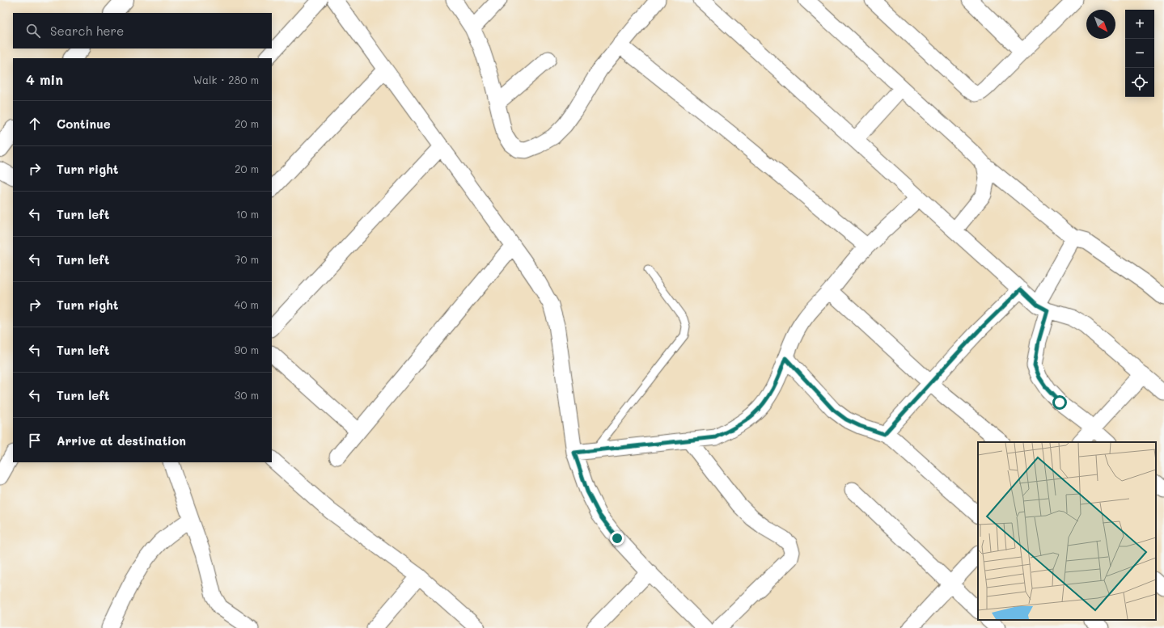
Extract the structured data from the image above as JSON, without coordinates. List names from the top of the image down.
{
  "north": "bottom right",
  "page": {
    "map_buttons": ["+", "−"],
    "search": "Search here",
    "heading": ["4 min", "Walk · 280 m"],
    "list": [
      ["Continue", "20 m"],
      ["Turn right", "20 m"],
      ["Turn left", "10 m"],
      ["Turn left", "70 m"],
      ["Turn right", "40 m"],
      ["Turn left", "90 m"],
      ["Turn left", "30 m"],
      "Arrive at destination"
    ]
  }
}
